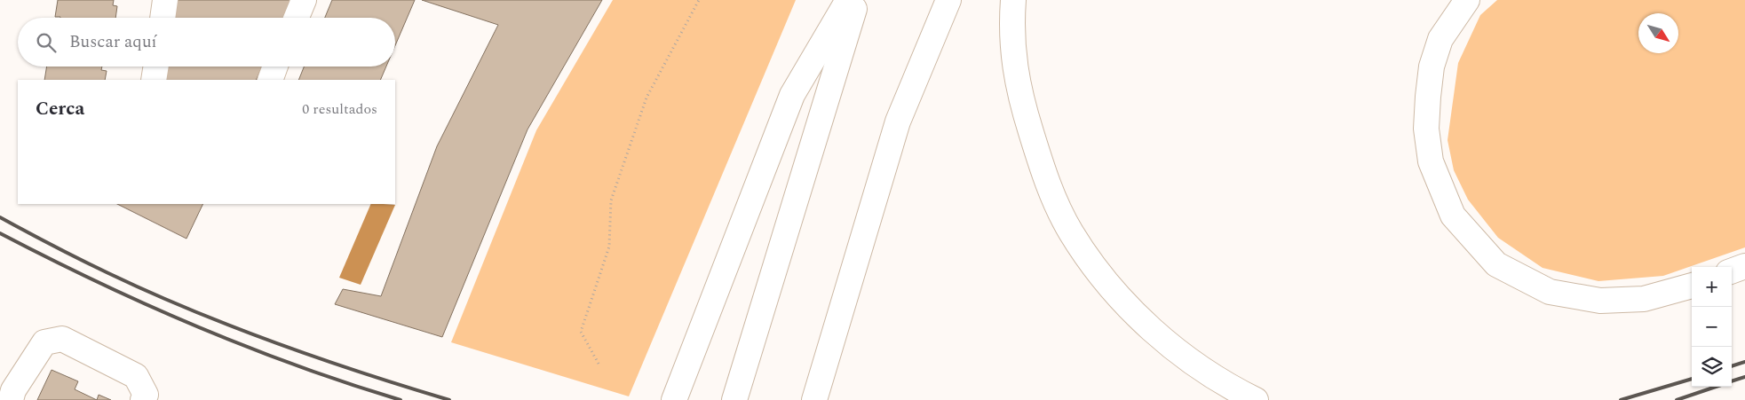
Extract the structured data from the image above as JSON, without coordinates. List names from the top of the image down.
{
  "north": "bottom right",
  "page": {
    "search": "Buscar aquí",
    "heading": ["Cerca", "0 resultados"],
    "map_buttons": ["+", "−"]
  }
}
